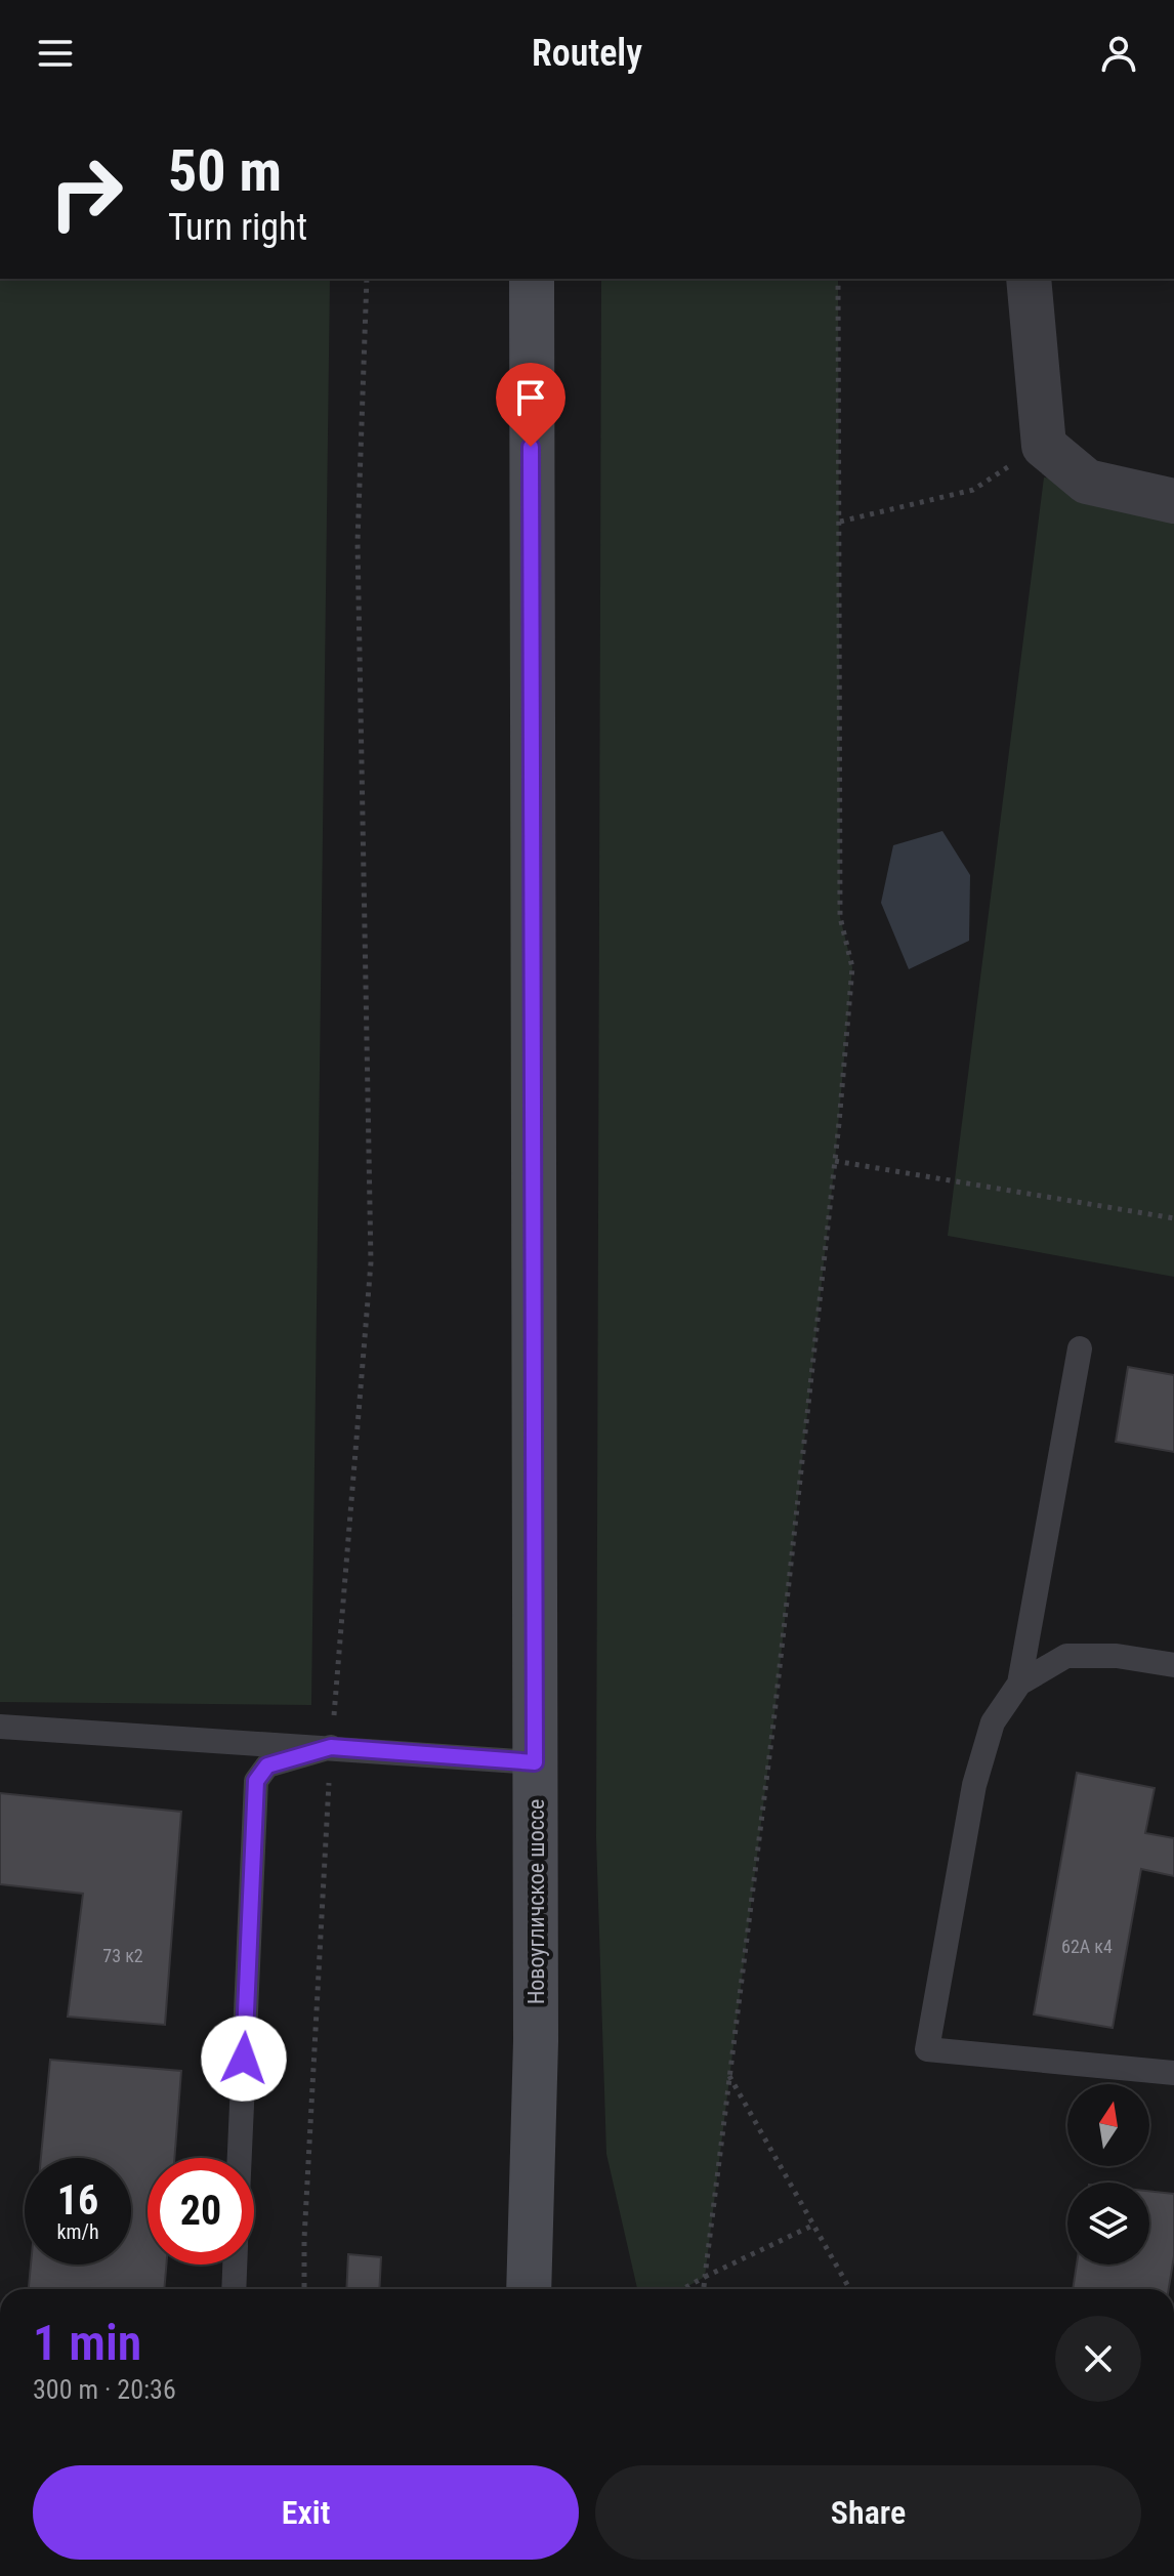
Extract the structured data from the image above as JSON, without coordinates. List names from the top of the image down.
{
  "streets": {
    "main road": ["Новоугличское шоссе"]
  },
  "house_numbers": ["62А к4", "73 к2"],
  "north": "top",
  "page": {
    "header": "Routely",
    "turn": ["50 m", "Turn right"],
    "speed": "16 km/h",
    "limit": "20",
    "heading": ["1 min", "300 m · 20:36"],
    "buttons": ["Exit", "Share"]
  }
}
